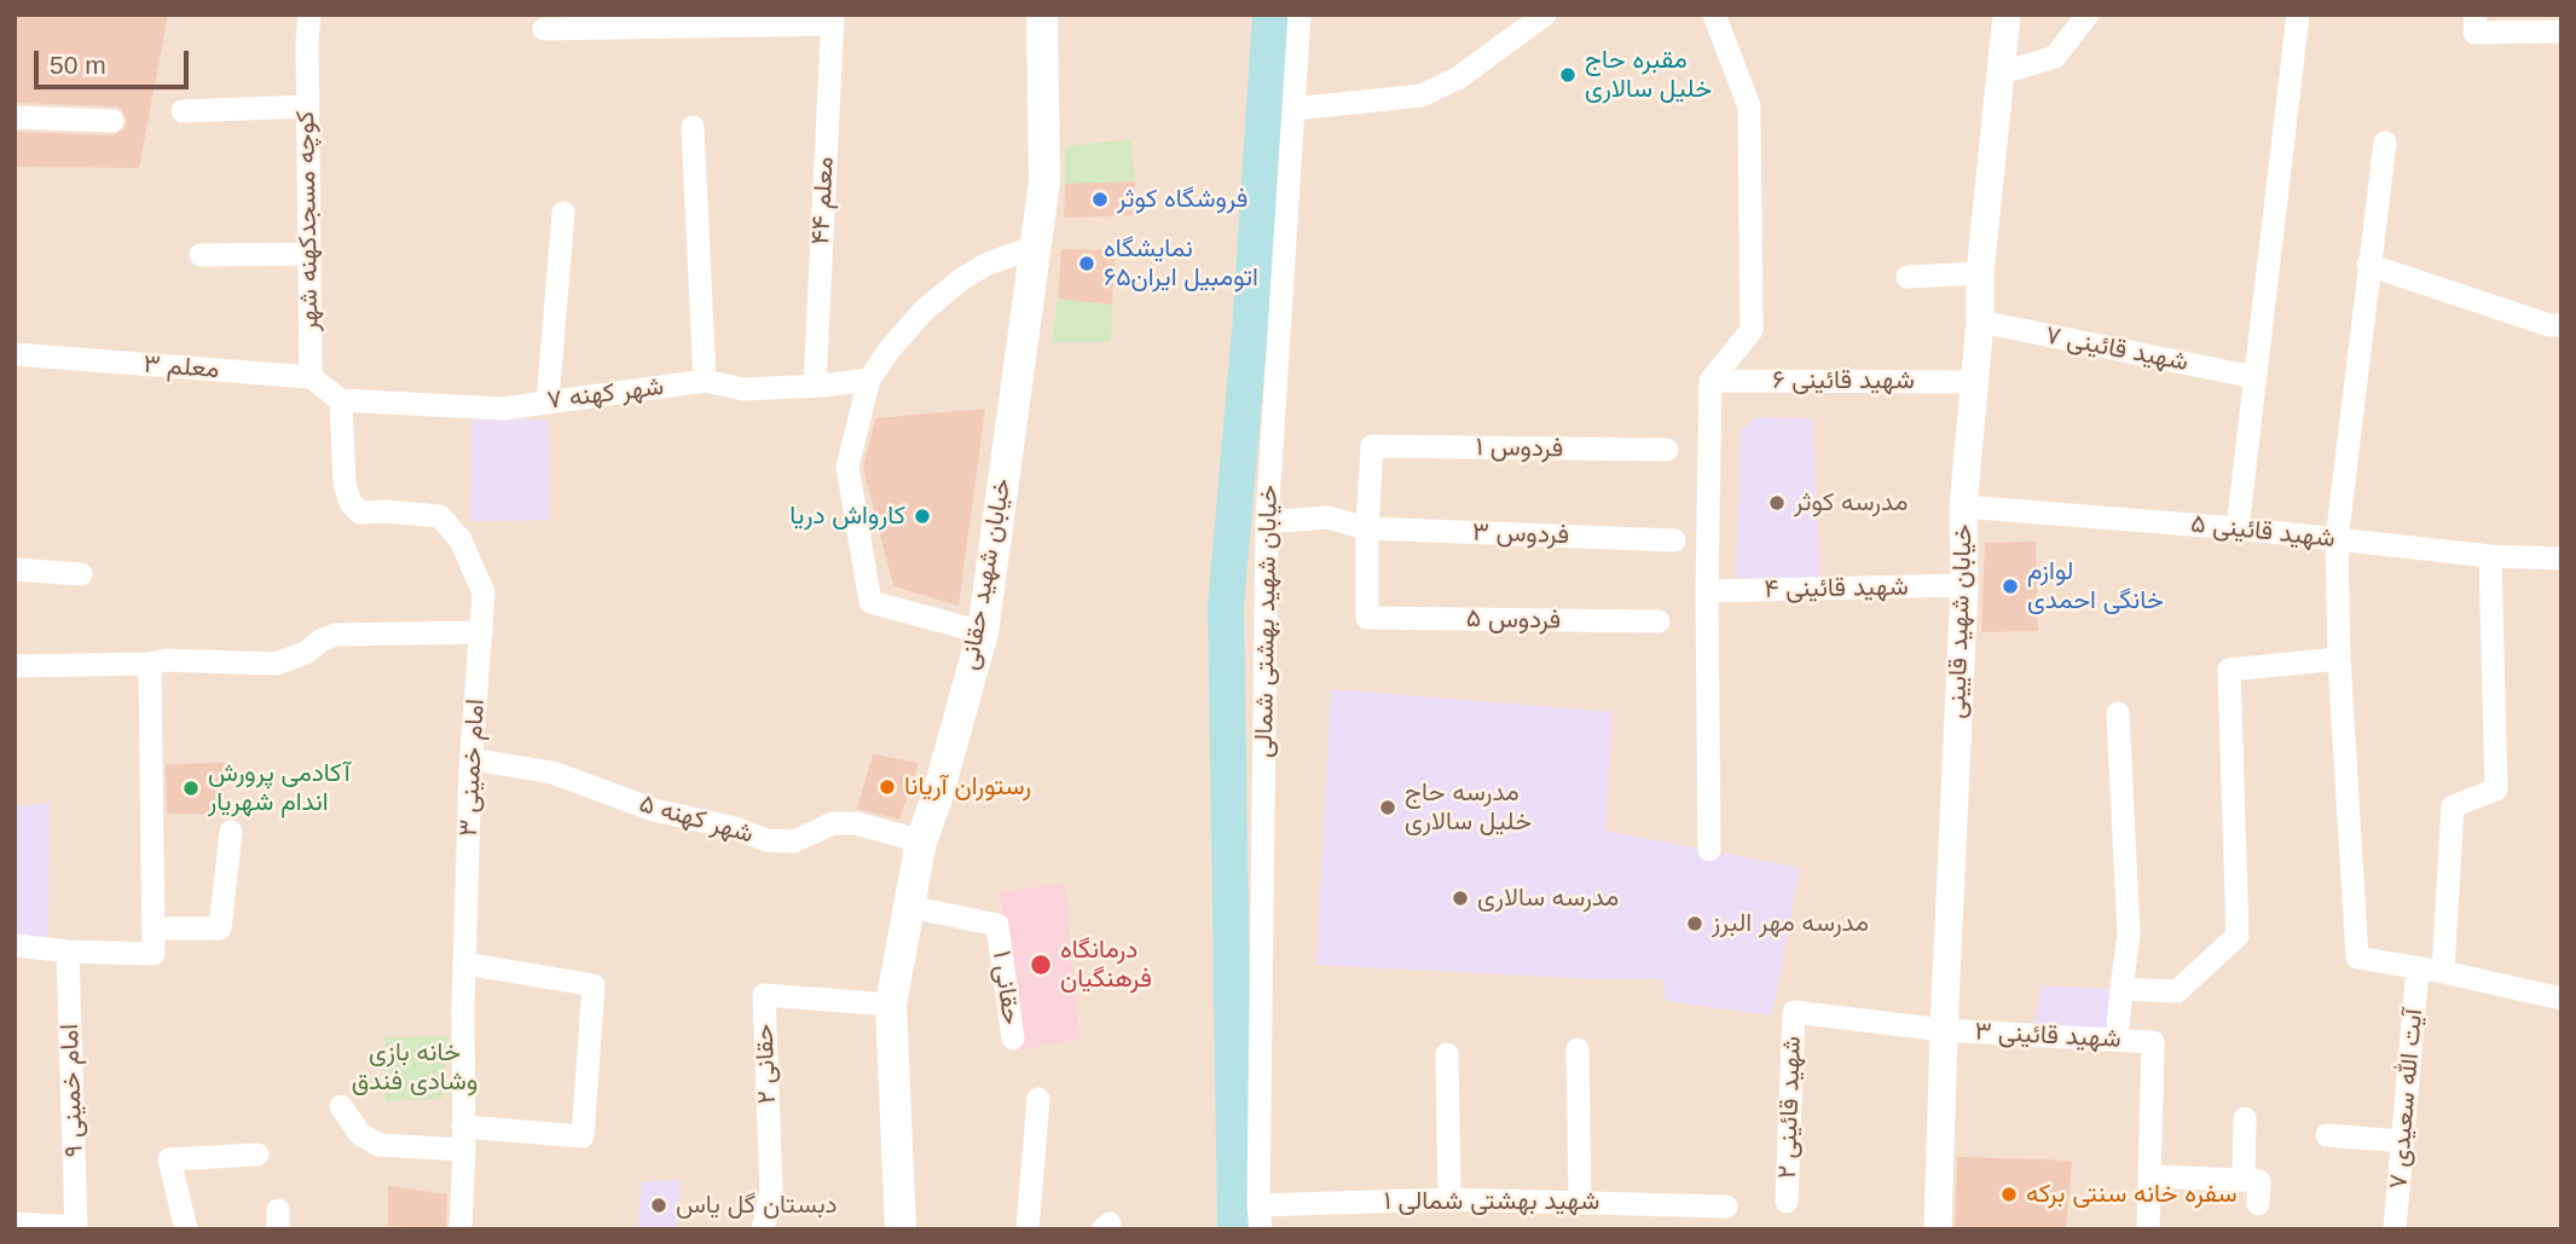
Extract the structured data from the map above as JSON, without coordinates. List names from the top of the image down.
{
  "streets": {
    "main road": ["خیابان شهید حقانی"],
    "street": [
      "معلم ۴۴",
      "کوچه مسجدکهنه شهر",
      "شهید قائینی ۷",
      "معلم ۳",
      "شهید قائینی ۶",
      "شهر کهنه ۷",
      "فردوس ۱",
      "شهید قائینی ۵",
      "فردوس ۳",
      "شهید قائینی ۴",
      "فردوس ۵",
      "خیابان شهید بهشتی شمالی",
      "خیابان شهید قایینی",
      "امام خمینی ۳",
      "شهر کهنه ۵",
      "حقانی ۱",
      "شهید قائینی ۳",
      "حقانی ۲",
      "امام خمینی ۹",
      "آیت الله سعیدی ۷",
      "شهید قائینی ۲",
      "شهید بهشتی شمالی ۱"
    ]
  },
  "crossings": [
    ["معلم ۴۴", "شهر کهنه ۷"],
    ["کوچه مسجدکهنه شهر", "معلم ۳"],
    ["شهید قائینی ۷", "خیابان شهید قایینی"],
    ["شهید قائینی ۶", "خیابان شهید قایینی"],
    ["شهر کهنه ۷", "امام خمینی ۳"],
    ["فردوس ۱", "فردوس ۳"],
    ["فردوس ۱", "فردوس ۵"],
    ["شهید قائینی ۵", "خیابان شهید قایینی"],
    ["فردوس ۳", "فردوس ۵"],
    ["فردوس ۳", "خیابان شهید بهشتی شمالی"],
    ["خیابان شهید حقانی", "شهر کهنه ۵"],
    ["خیابان شهید حقانی", "حقانی ۱"],
    ["خیابان شهید حقانی", "حقانی ۲"],
    ["شهید قائینی ۴", "خیابان شهید قایینی"],
    ["خیابان شهید بهشتی شمالی", "شهید بهشتی شمالی ۱"],
    ["خیابان شهید قایینی", "شهید قائینی ۳"],
    ["خیابان شهید قایینی", "شهید قائینی ۲"],
    ["امام خمینی ۳", "شهر کهنه ۵"],
    ["شهید قائینی ۳", "شهید قائینی ۲"]
  ],
  "parks": ["خانه بازی وشادی فندق"],
  "places": [
    "مقبره حاج خلیل سالاری",
    "فروشگاه کوثر",
    "نمایشگاه اتومبیل ایران۶۵",
    "مدرسه کوثر",
    "کارواش دریا",
    "لوازم خانگی احمدی",
    "رستوران آریانا",
    "آکادمی پرورش اندام شهریار",
    "مدرسه حاج خلیل سالاری",
    "مدرسه سالاری",
    "مدرسه مهر البرز",
    "درمانگاه فرهنگیان",
    "سفره خانه سنتی برکه",
    "دبستان گل یاس"
  ],
  "scale_bar": "50 m"
}
